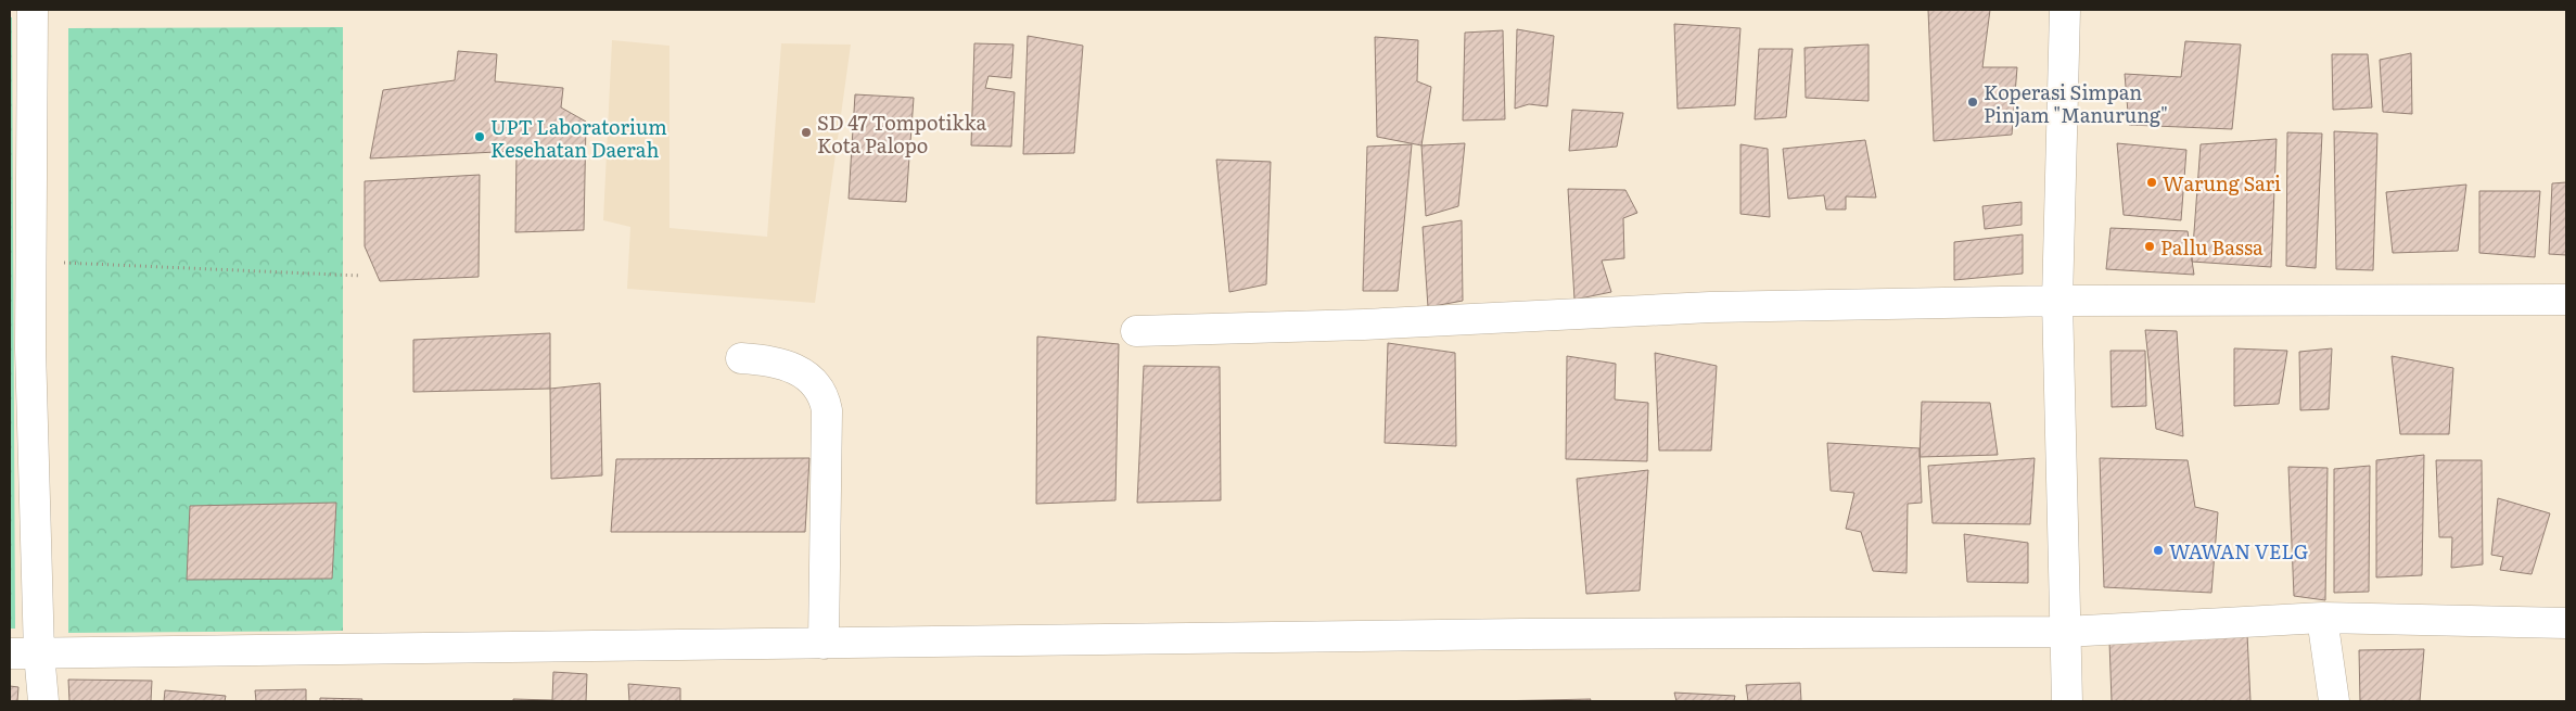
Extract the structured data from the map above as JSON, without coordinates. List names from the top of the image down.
{
  "places": [
    "Koperasi Simpan Pinjam \"Manurung\"",
    "SD 47 Tompotikka Kota Palopo",
    "UPT Laboratorium Kesehatan Daerah",
    "Warung Sari",
    "Pallu Bassa",
    "WAWAN VELG"
  ]
}
